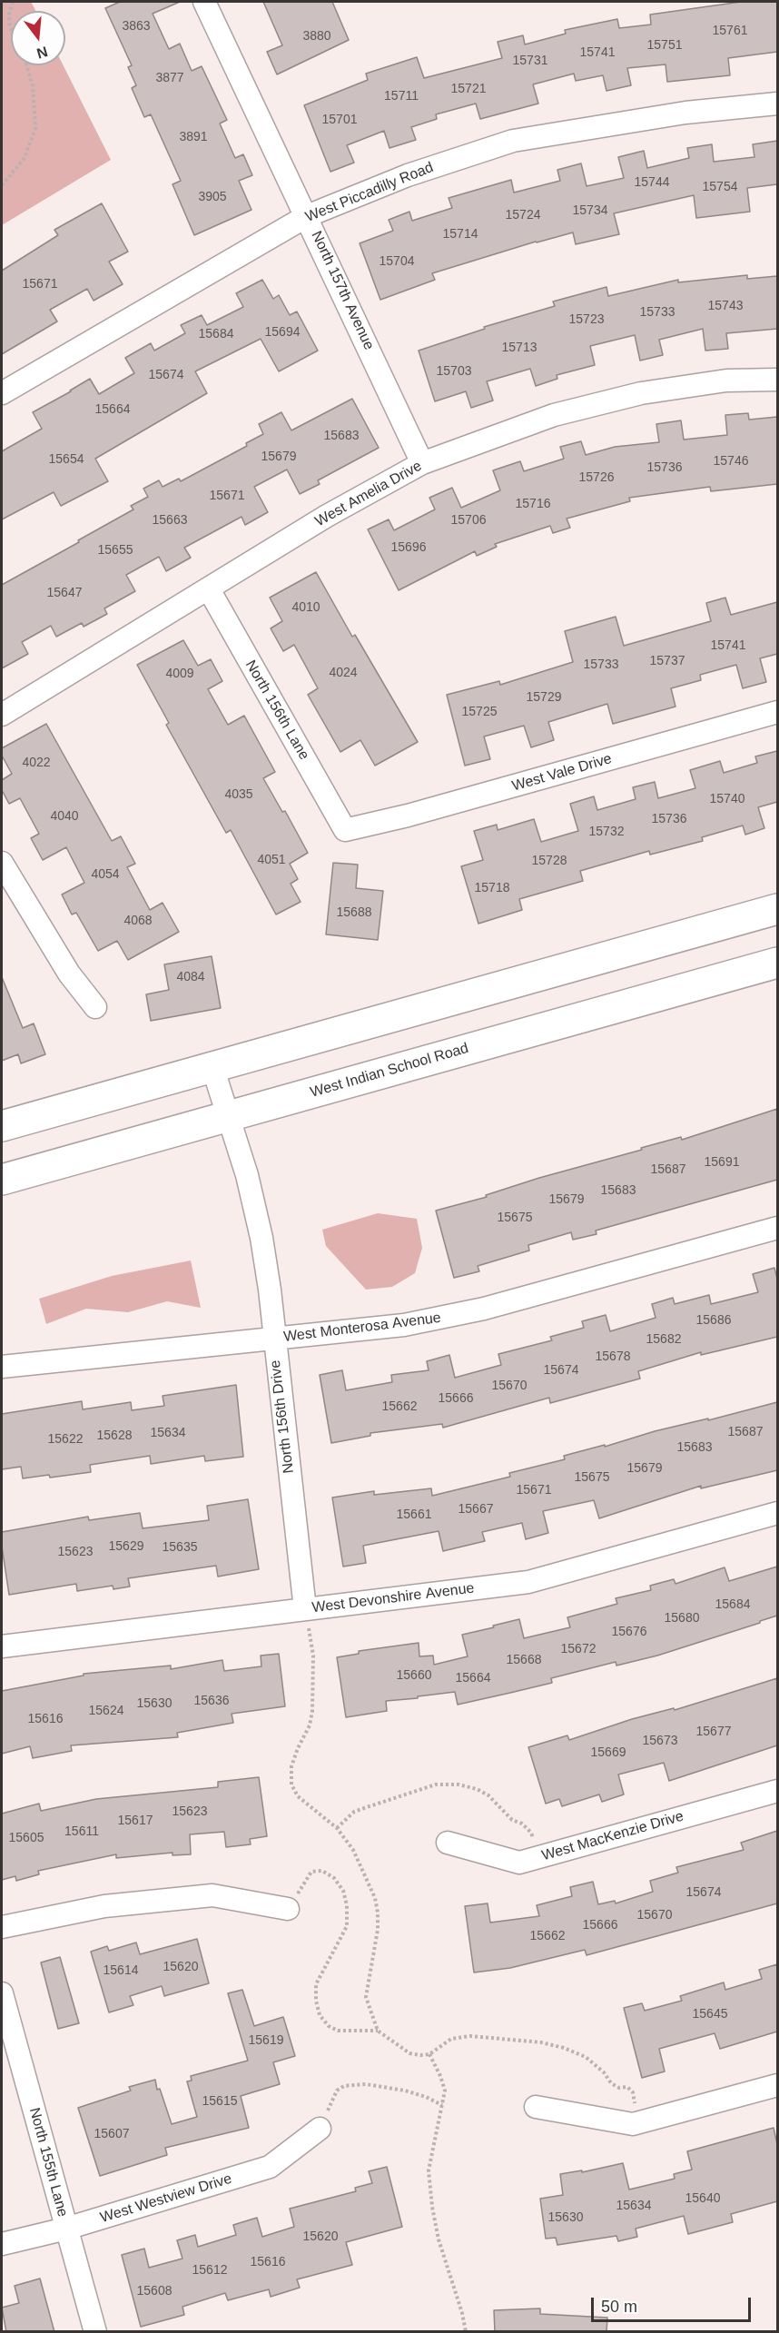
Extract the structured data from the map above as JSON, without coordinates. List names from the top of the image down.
{
  "streets": {
    "main road": ["West Indian School Road"],
    "street": [
      "West Piccadilly Road",
      "North 157th Avenue",
      "West Amelia Drive",
      "North 156th Lane",
      "West Vale Drive",
      "West Monterosa Avenue",
      "North 156th Drive",
      "West Devonshire Avenue",
      "West MacKenzie Drive",
      "North 155th Lane",
      "West Westview Drive"
    ]
  },
  "crossings": [
    ["West Piccadilly Road", "North 157th Avenue"],
    ["North 157th Avenue", "West Amelia Drive"],
    ["West Amelia Drive", "North 156th Lane"],
    ["North 156th Lane", "West Vale Drive"],
    ["West Indian School Road", "North 156th Drive"],
    ["West Monterosa Avenue", "North 156th Drive"],
    ["North 156th Drive", "West Devonshire Avenue"],
    ["North 155th Lane", "West Westview Drive"]
  ],
  "house_numbers": [
    "3863",
    "15761",
    "3880",
    "15751",
    "15741",
    "15731",
    "3877",
    "15721",
    "15711",
    "15701",
    "3891",
    "15744",
    "15754",
    "3905",
    "15734",
    "15724",
    "15714",
    "15704",
    "15671",
    "15743",
    "15733",
    "15723",
    "15694",
    "15684",
    "15713",
    "15703",
    "15674",
    "15664",
    "15683",
    "15679",
    "15654",
    "15746",
    "15736",
    "15726",
    "15671",
    "15716",
    "15663",
    "15706",
    "15696",
    "15655",
    "15647",
    "4010",
    "15741",
    "15737",
    "15733",
    "4024",
    "4009",
    "15729",
    "15725",
    "4022",
    "4035",
    "15740",
    "4040",
    "15736",
    "15732",
    "4051",
    "15728",
    "4054",
    "15718",
    "15688",
    "4068",
    "4084",
    "15691",
    "15687",
    "15683",
    "15679",
    "15675",
    "15686",
    "15682",
    "15678",
    "15674",
    "15670",
    "15666",
    "15662",
    "15687",
    "15634",
    "15628",
    "15622",
    "15683",
    "15679",
    "15675",
    "15671",
    "15667",
    "15661",
    "15629",
    "15635",
    "15623",
    "15684",
    "15680",
    "15676",
    "15672",
    "15668",
    "15660",
    "15664",
    "15636",
    "15630",
    "15624",
    "15616",
    "15677",
    "15673",
    "15669",
    "15623",
    "15617",
    "15611",
    "15605",
    "15674",
    "15670",
    "15666",
    "15662",
    "15620",
    "15614",
    "15645",
    "15619",
    "15615",
    "15607",
    "15640",
    "15634",
    "15630",
    "15620",
    "15616",
    "15612",
    "15608"
  ],
  "scale_bar": "50 m",
  "north": "bottom"
}
